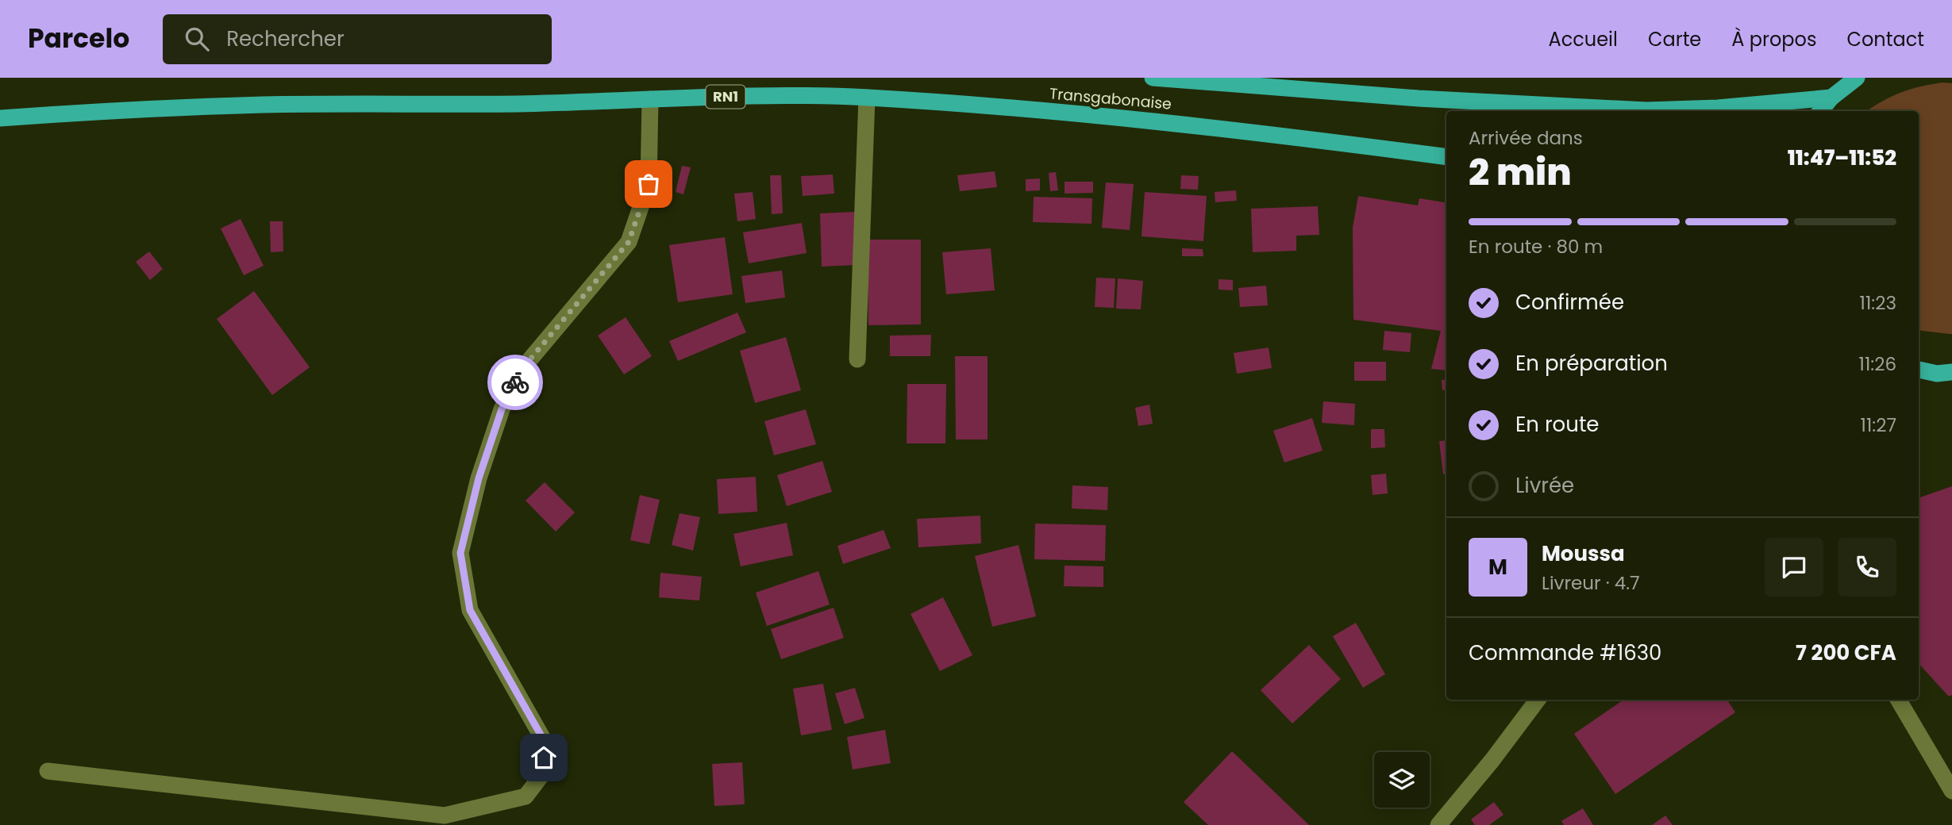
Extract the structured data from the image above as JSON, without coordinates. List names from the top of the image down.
{
  "streets": {
    "highway": ["RN1", "Transgabonaise"]
  },
  "page": {
    "header": "Parcelo",
    "search": "Rechercher",
    "nav": [
      "Accueil",
      "Carte",
      "À propos",
      "Contact"
    ],
    "heading": ["2 min", "Arrivée dans", "11:47–11:52"],
    "panel": [
      "Moussa",
      "Livreur · 4.7",
      "Commande #1630",
      "7 200 CFA"
    ],
    "bar": "En route · 80 m",
    "list": [
      ["Confirmée", "11:23"],
      ["En préparation", "11:26"],
      ["En route", "11:27"],
      "Livrée"
    ],
    "round": "M"
  }
}
